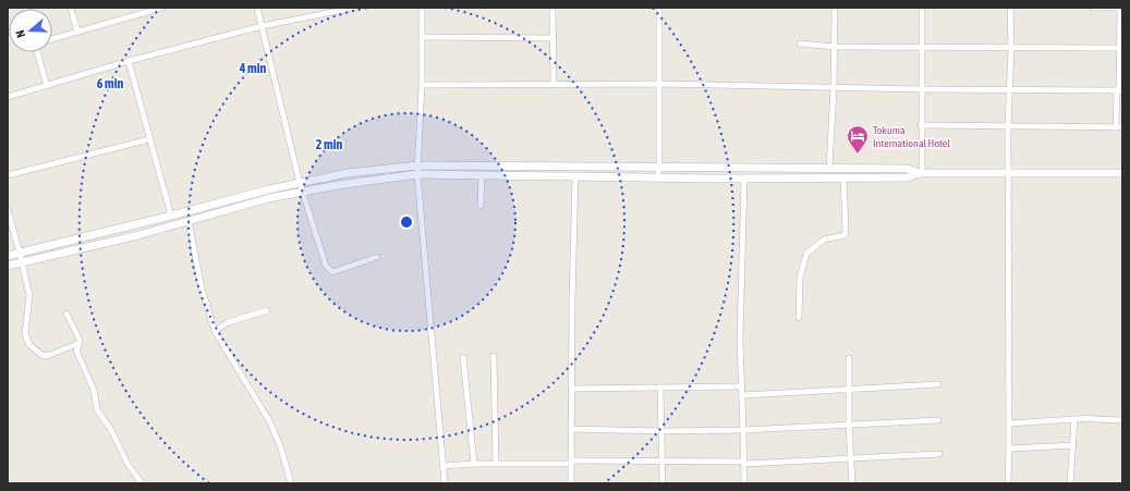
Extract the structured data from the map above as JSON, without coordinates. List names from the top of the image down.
{
  "places": {
    "hotel": ["Tokuma International Hotel"]
  },
  "north": "left",
  "rings": ["4 min", "6 min", "2 min"]
}
